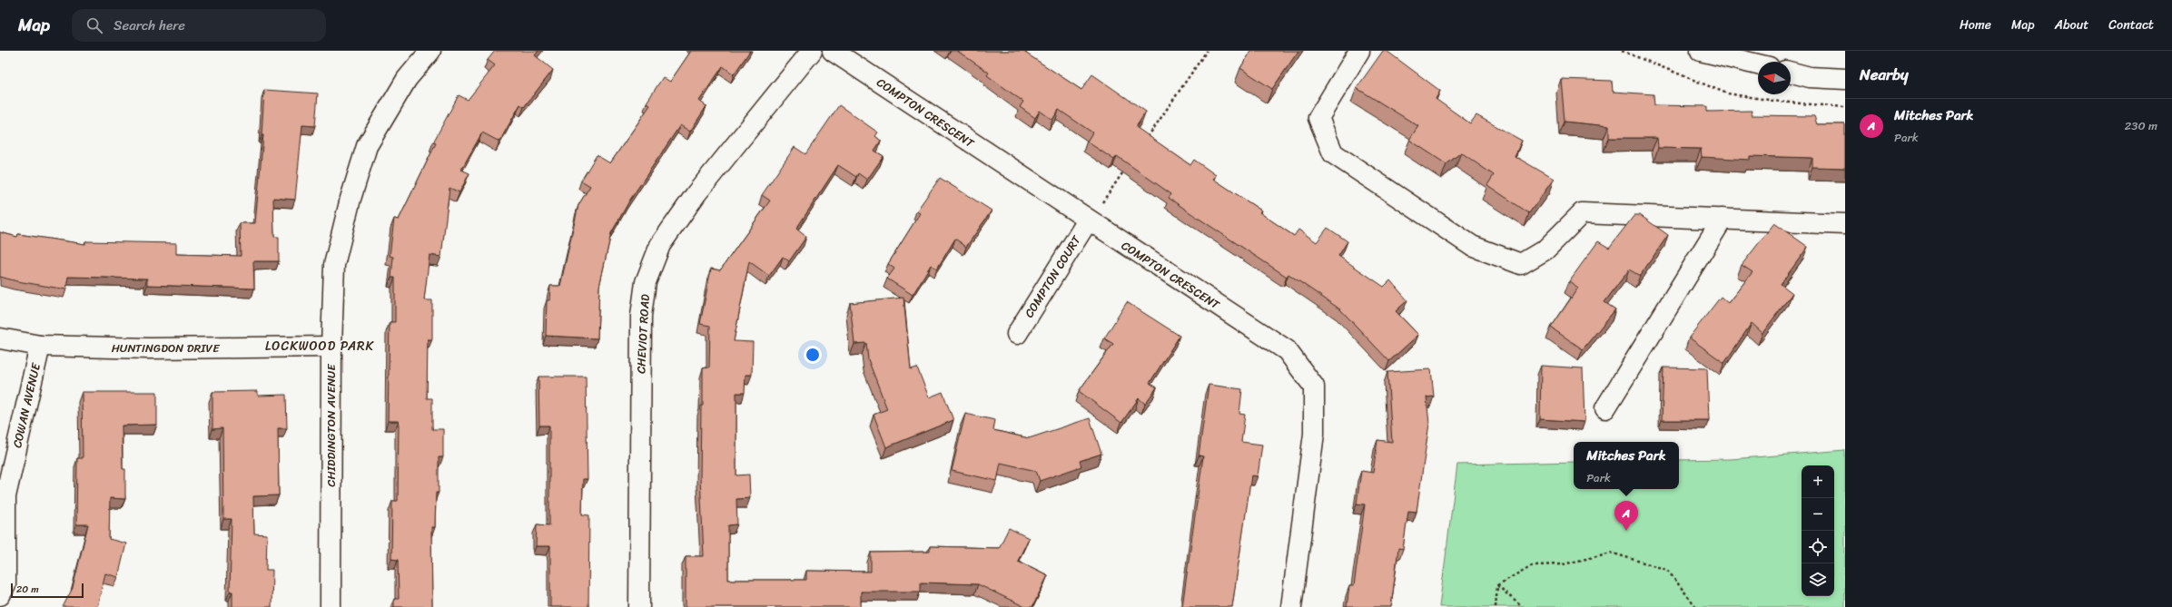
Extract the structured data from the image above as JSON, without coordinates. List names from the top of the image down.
{
  "streets": {
    "street": [
      "COMPTON CRESCENT",
      "COMPTON COURT",
      "CHEVIOT ROAD",
      "HUNTINGDON DRIVE",
      "COWAN AVENUE",
      "CHIDDINGTON AVENUE"
    ]
  },
  "crossings": [
    ["COMPTON CRESCENT", "COMPTON COURT"],
    ["HUNTINGDON DRIVE", "COWAN AVENUE"],
    ["HUNTINGDON DRIVE", "CHIDDINGTON AVENUE"]
  ],
  "districts": ["LOCKWOOD PARK"],
  "scale_bar": "20 m",
  "north": "left",
  "page": {
    "header": "Map",
    "search": "Search here",
    "nav": [
      "Home",
      "Map",
      "About",
      "Contact"
    ],
    "heading": "Nearby",
    "list": [
      {
        "mark": "A",
        "name": "Mitches Park",
        "note": "Park",
        "value": "230 m"
      }
    ],
    "popup": ["Mitches Park", "Park"],
    "map_buttons": ["+", "−"],
    "pins": "A",
    "scale": "20 m"
  }
}
